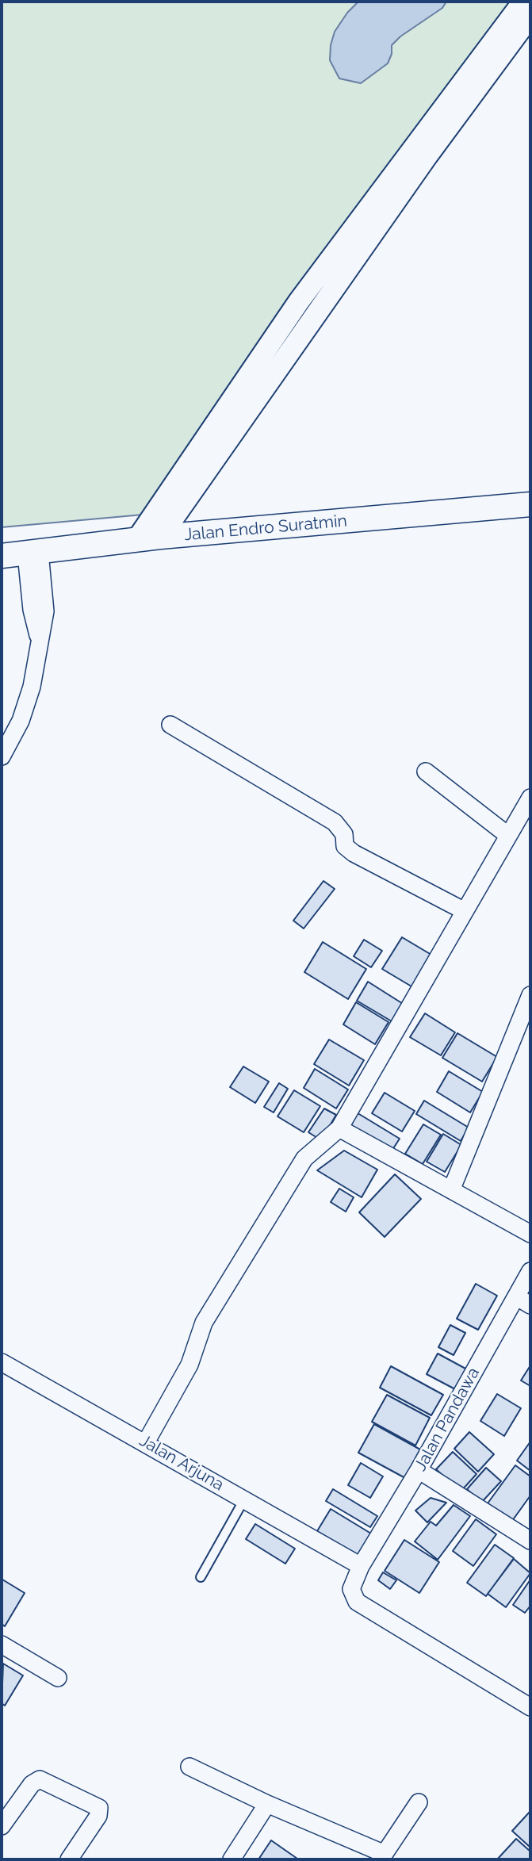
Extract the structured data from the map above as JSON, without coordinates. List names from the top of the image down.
{
  "streets": {
    "main road": ["Jalan Endro Suratmin"],
    "street": ["Jalan Pandawa", "Jalan Arjuna"]
  },
  "crossings": [
    ["Jalan Pandawa", "Jalan Arjuna"]
  ]
}
